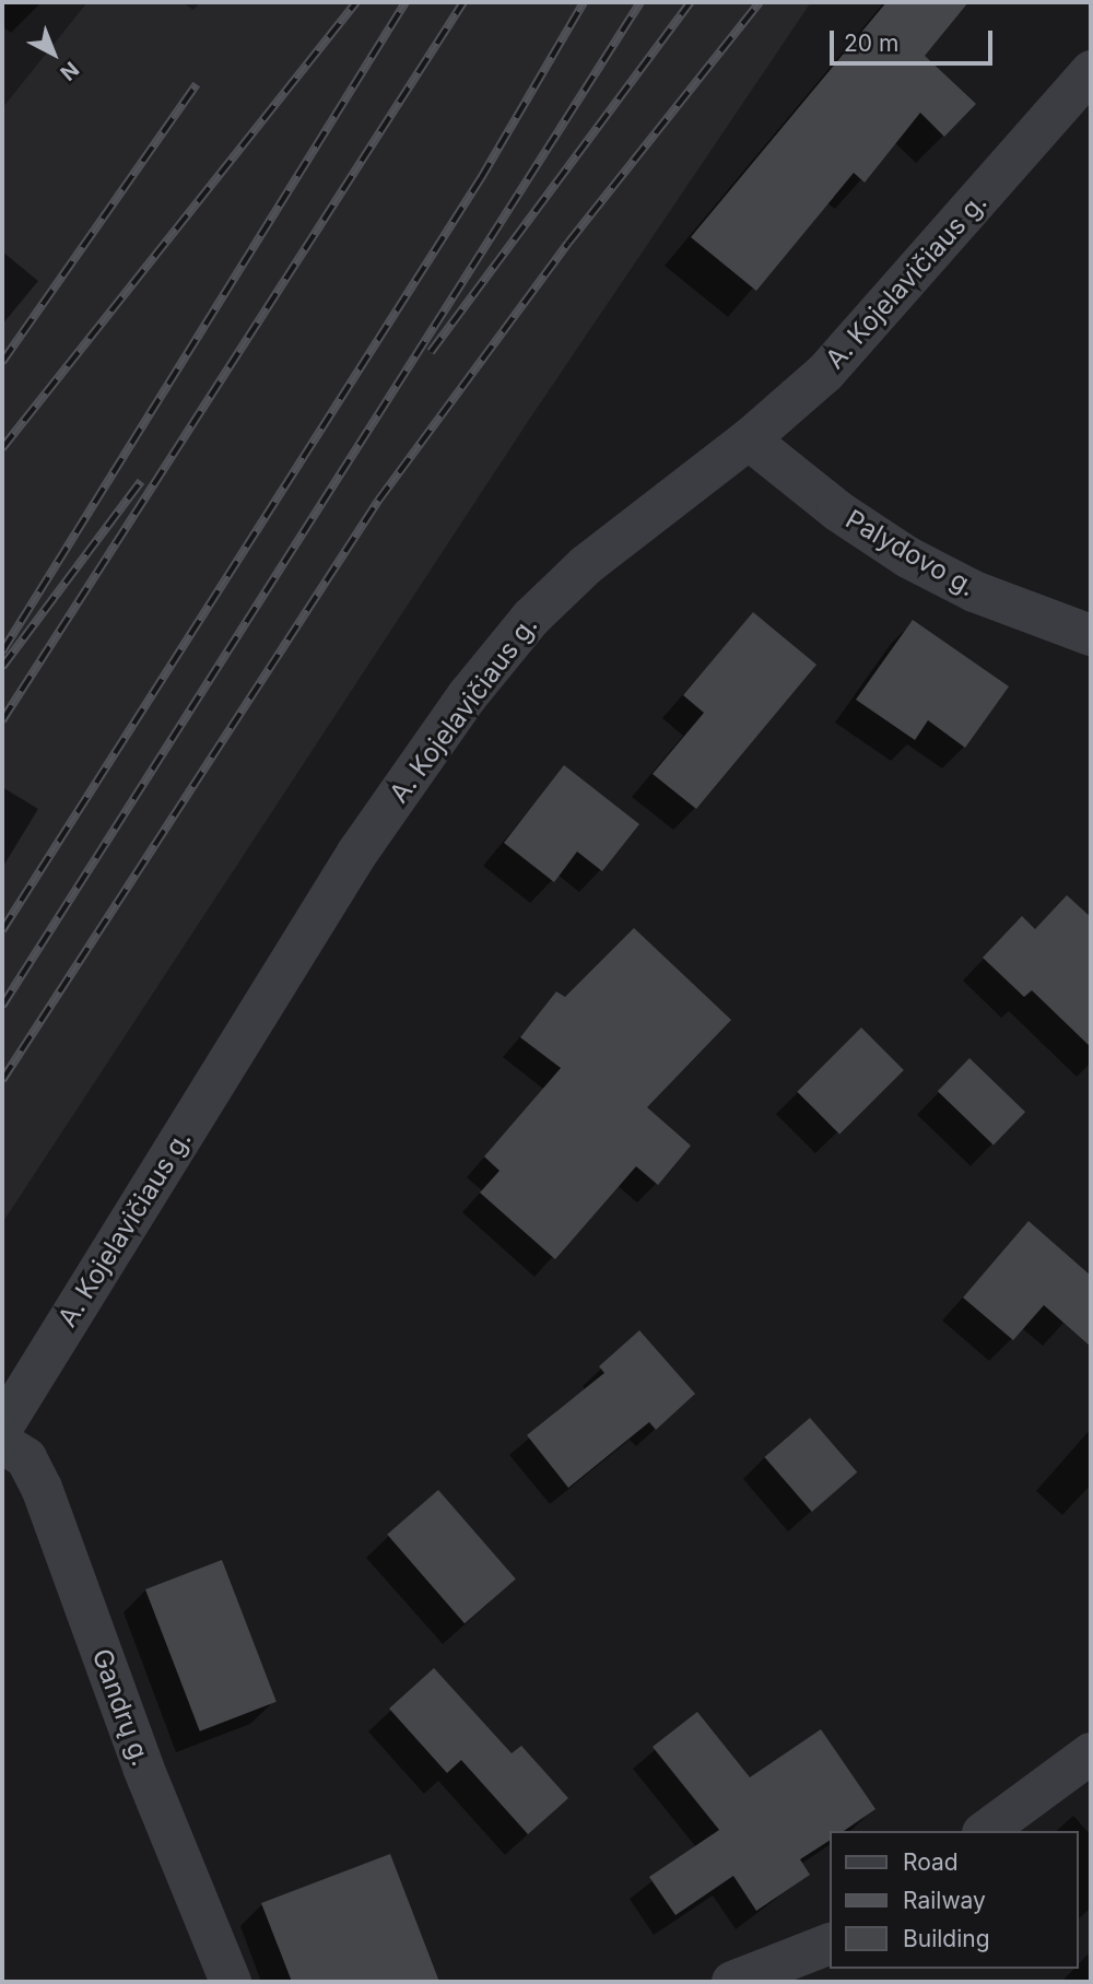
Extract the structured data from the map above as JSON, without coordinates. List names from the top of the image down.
{
  "streets": {
    "street": ["A. Kojelavičiaus g.", "Palydovo g.", "Gandrų g."]
  },
  "crossings": [
    ["A. Kojelavičiaus g.", "Palydovo g."]
  ],
  "legend": ["Road", "Railway", "Building"],
  "scale_bar": "20 m",
  "north": "bottom right"
}
